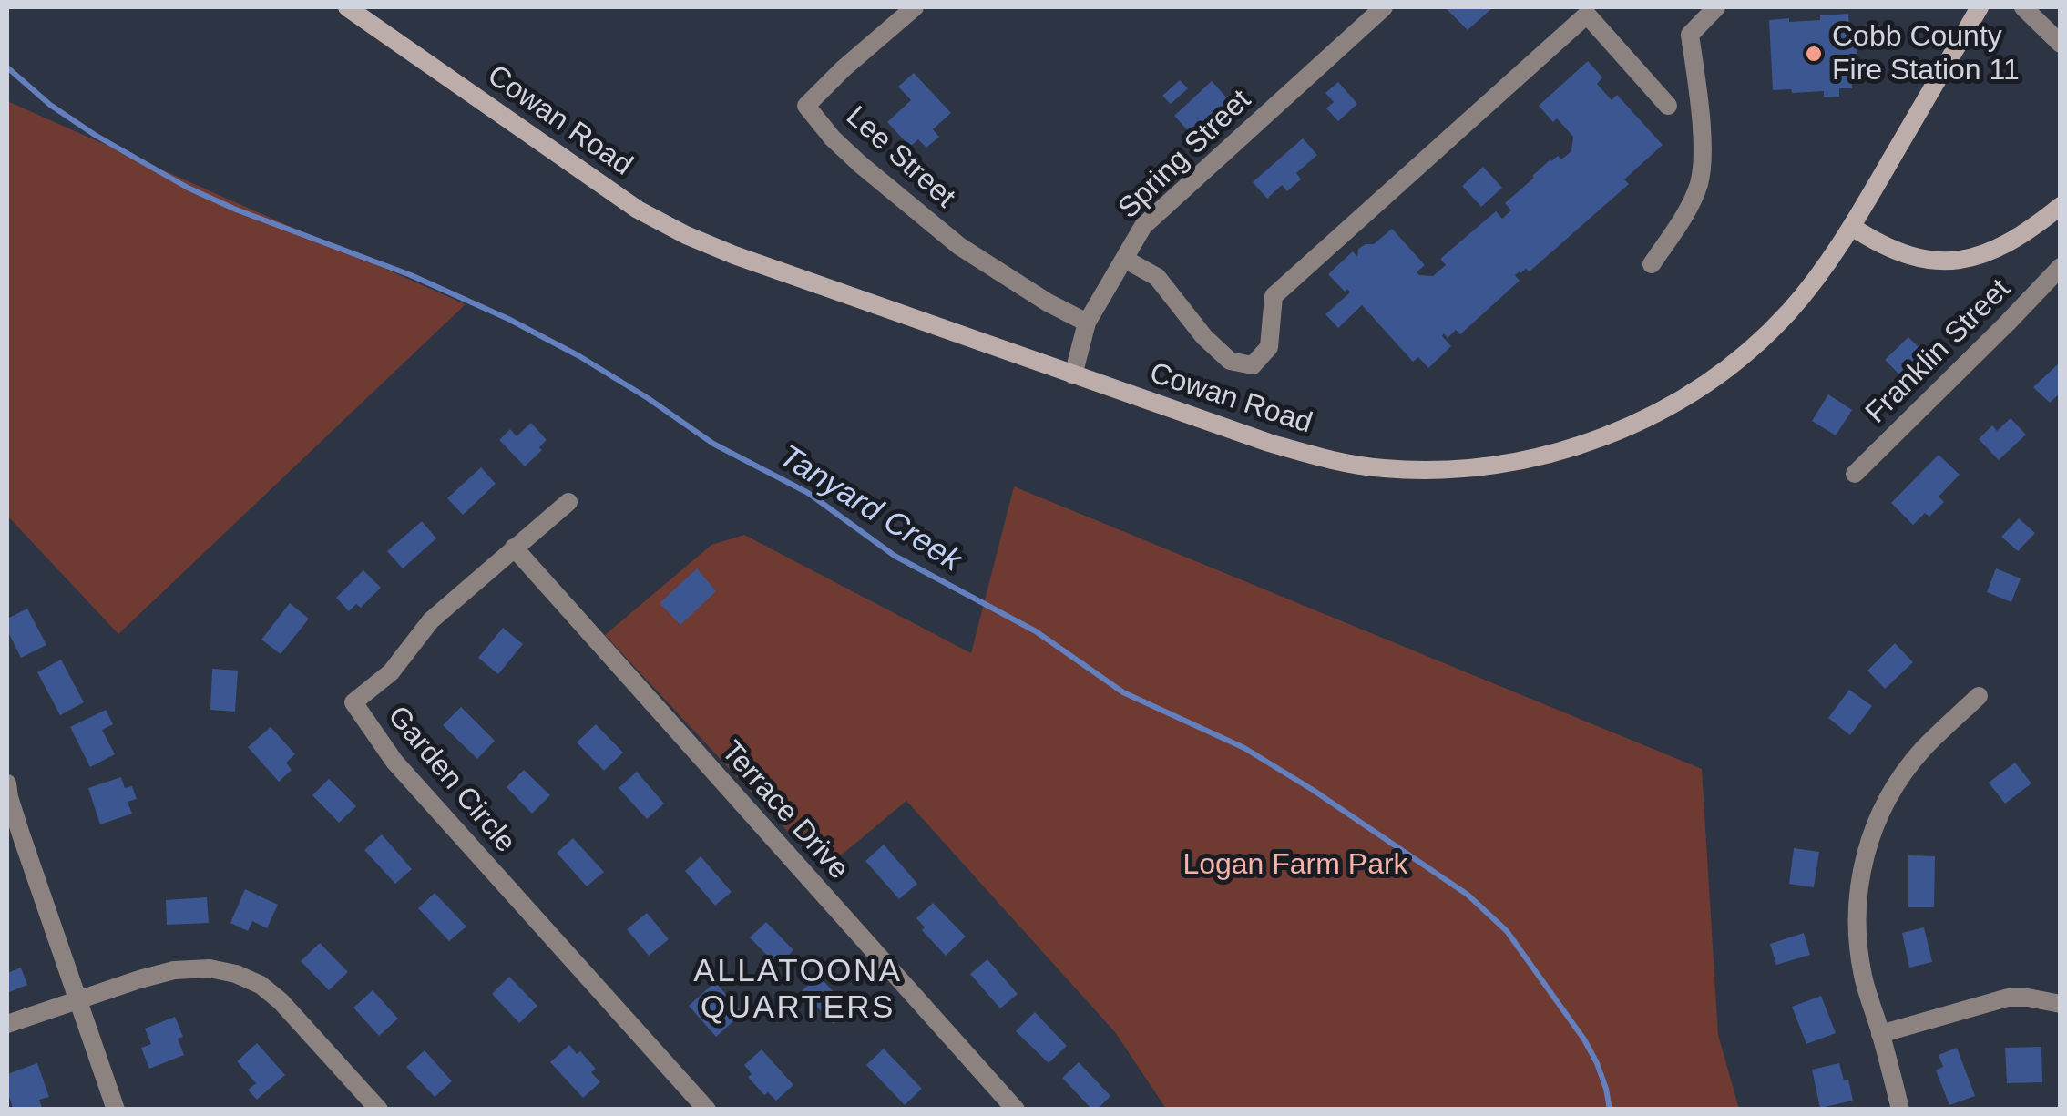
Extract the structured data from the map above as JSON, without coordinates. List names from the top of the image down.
{
  "streets": {
    "main road": ["Cowan Road"],
    "street": [
      "Spring Street",
      "Lee Street",
      "Franklin Street",
      "Garden Circle",
      "Terrace Drive"
    ]
  },
  "crossings": [
    ["Cowan Road", "Spring Street"],
    ["Spring Street", "Lee Street"],
    ["Garden Circle", "Terrace Drive"]
  ],
  "districts": ["ALLATOONA QUARTERS"],
  "water": ["Tanyard Creek"],
  "parks": ["Logan Farm Park"],
  "places": ["Cobb County Fire Station 11"]
}
